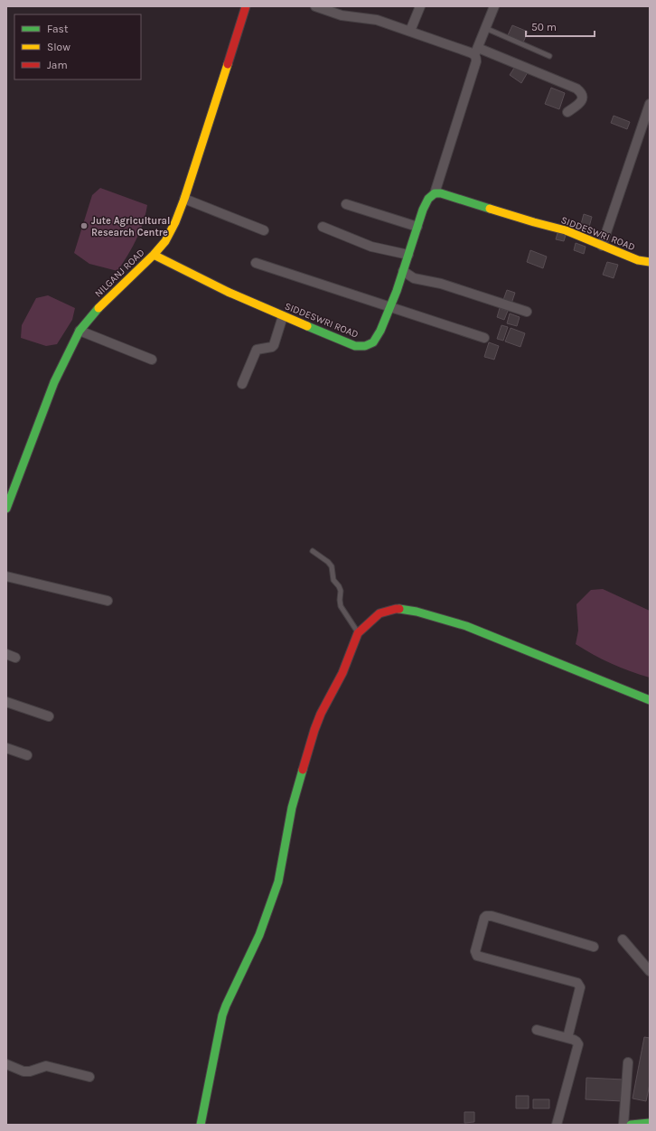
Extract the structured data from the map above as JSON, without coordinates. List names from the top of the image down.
{
  "streets": {
    "street": ["SIDDESWRI ROAD", "NILGANJ ROAD"]
  },
  "crossings": [
    ["SIDDESWRI ROAD", "NILGANJ ROAD"]
  ],
  "places": ["Jute Agricultural Research Centre"],
  "legend": ["Fast", "Slow", "Jam"],
  "scale_bar": "50 m"
}
